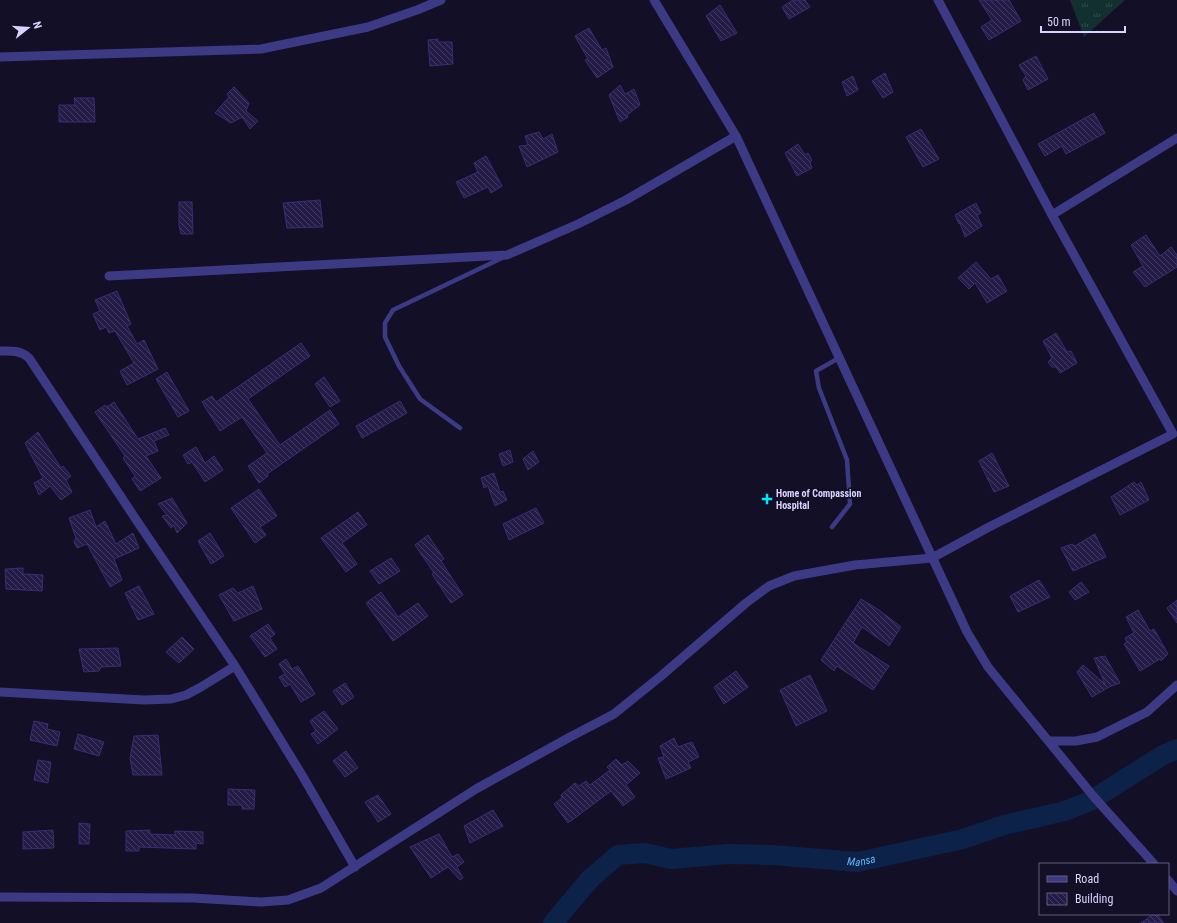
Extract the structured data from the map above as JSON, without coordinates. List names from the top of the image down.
{
  "water": ["Mansa"],
  "places": {
    "health": ["Home of Compassion Hospital"]
  },
  "legend": ["Road", "Building"],
  "scale_bar": "50 m",
  "north": "right"
}
